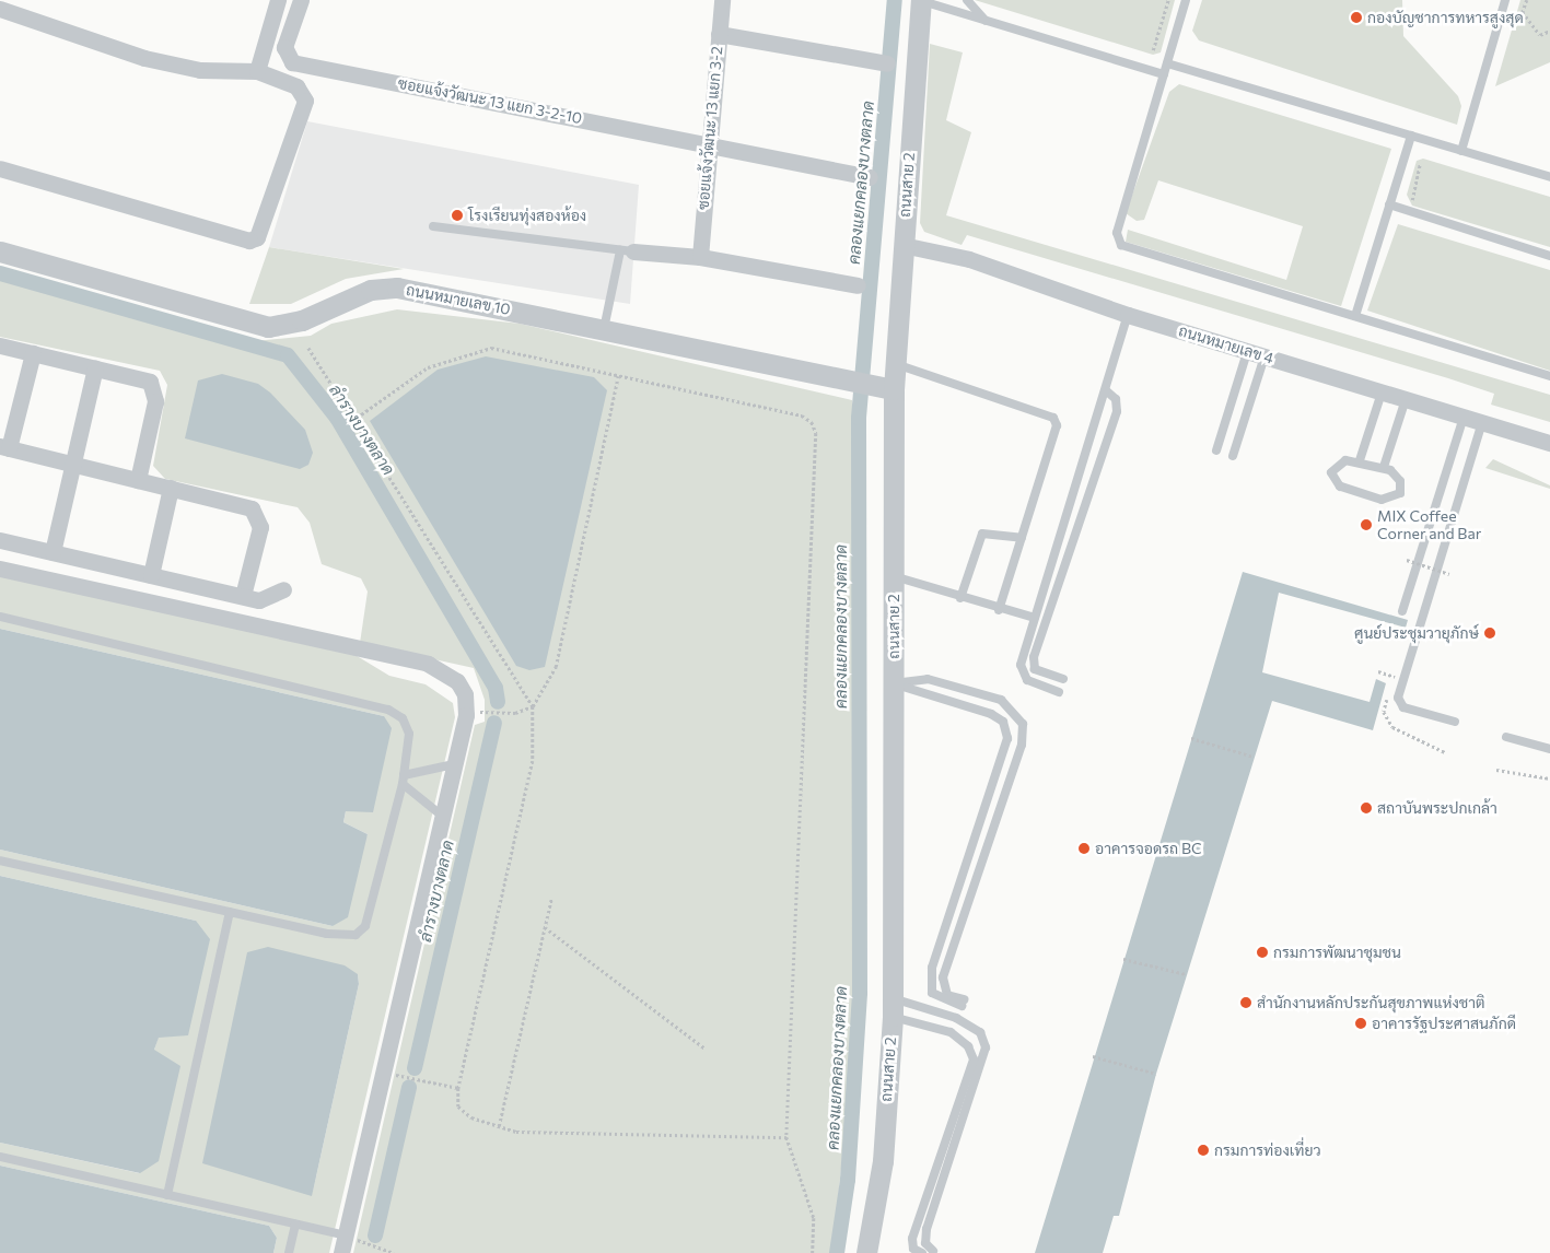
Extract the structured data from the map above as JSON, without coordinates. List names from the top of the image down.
{
  "streets": {
    "street": [
      "ซอยแจ้งวัฒนะ 13 แยก 3-2-10",
      "ซอยแจ้งวัฒนะ 13 แยก 3-2",
      "ถนนสาย 2",
      "ถนนหมายเลข 10",
      "ถนนหมายเลข 4"
    ]
  },
  "crossings": [
    ["ซอยแจ้งวัฒนะ 13 แยก 3-2-10", "ซอยแจ้งวัฒนะ 13 แยก 3-2"],
    ["ถนนสาย 2", "ถนนหมายเลข 10"],
    ["ถนนสาย 2", "ถนนหมายเลข 4"]
  ],
  "water": ["คลองแยกคลองบางตลาด", "ลำรางบางตลาด"],
  "places": [
    "กองบัญชาการทหารสูงสุด",
    "โรงเรียนทุ่งสองห้อง",
    "MIX Coffee Corner and Bar",
    "ศูนย์ประชุมวายุภักษ์",
    "สถาบันพระปกเกล้า",
    "อาคารจอดรถ BC",
    "กรมการพัฒนาชุมชน",
    "สำนักงานหลักประกันสุขภาพแห่งชาติ",
    "อาคารรัฐประศาสนภักดี",
    "กรมการท่องเที่ยว"
  ]
}
